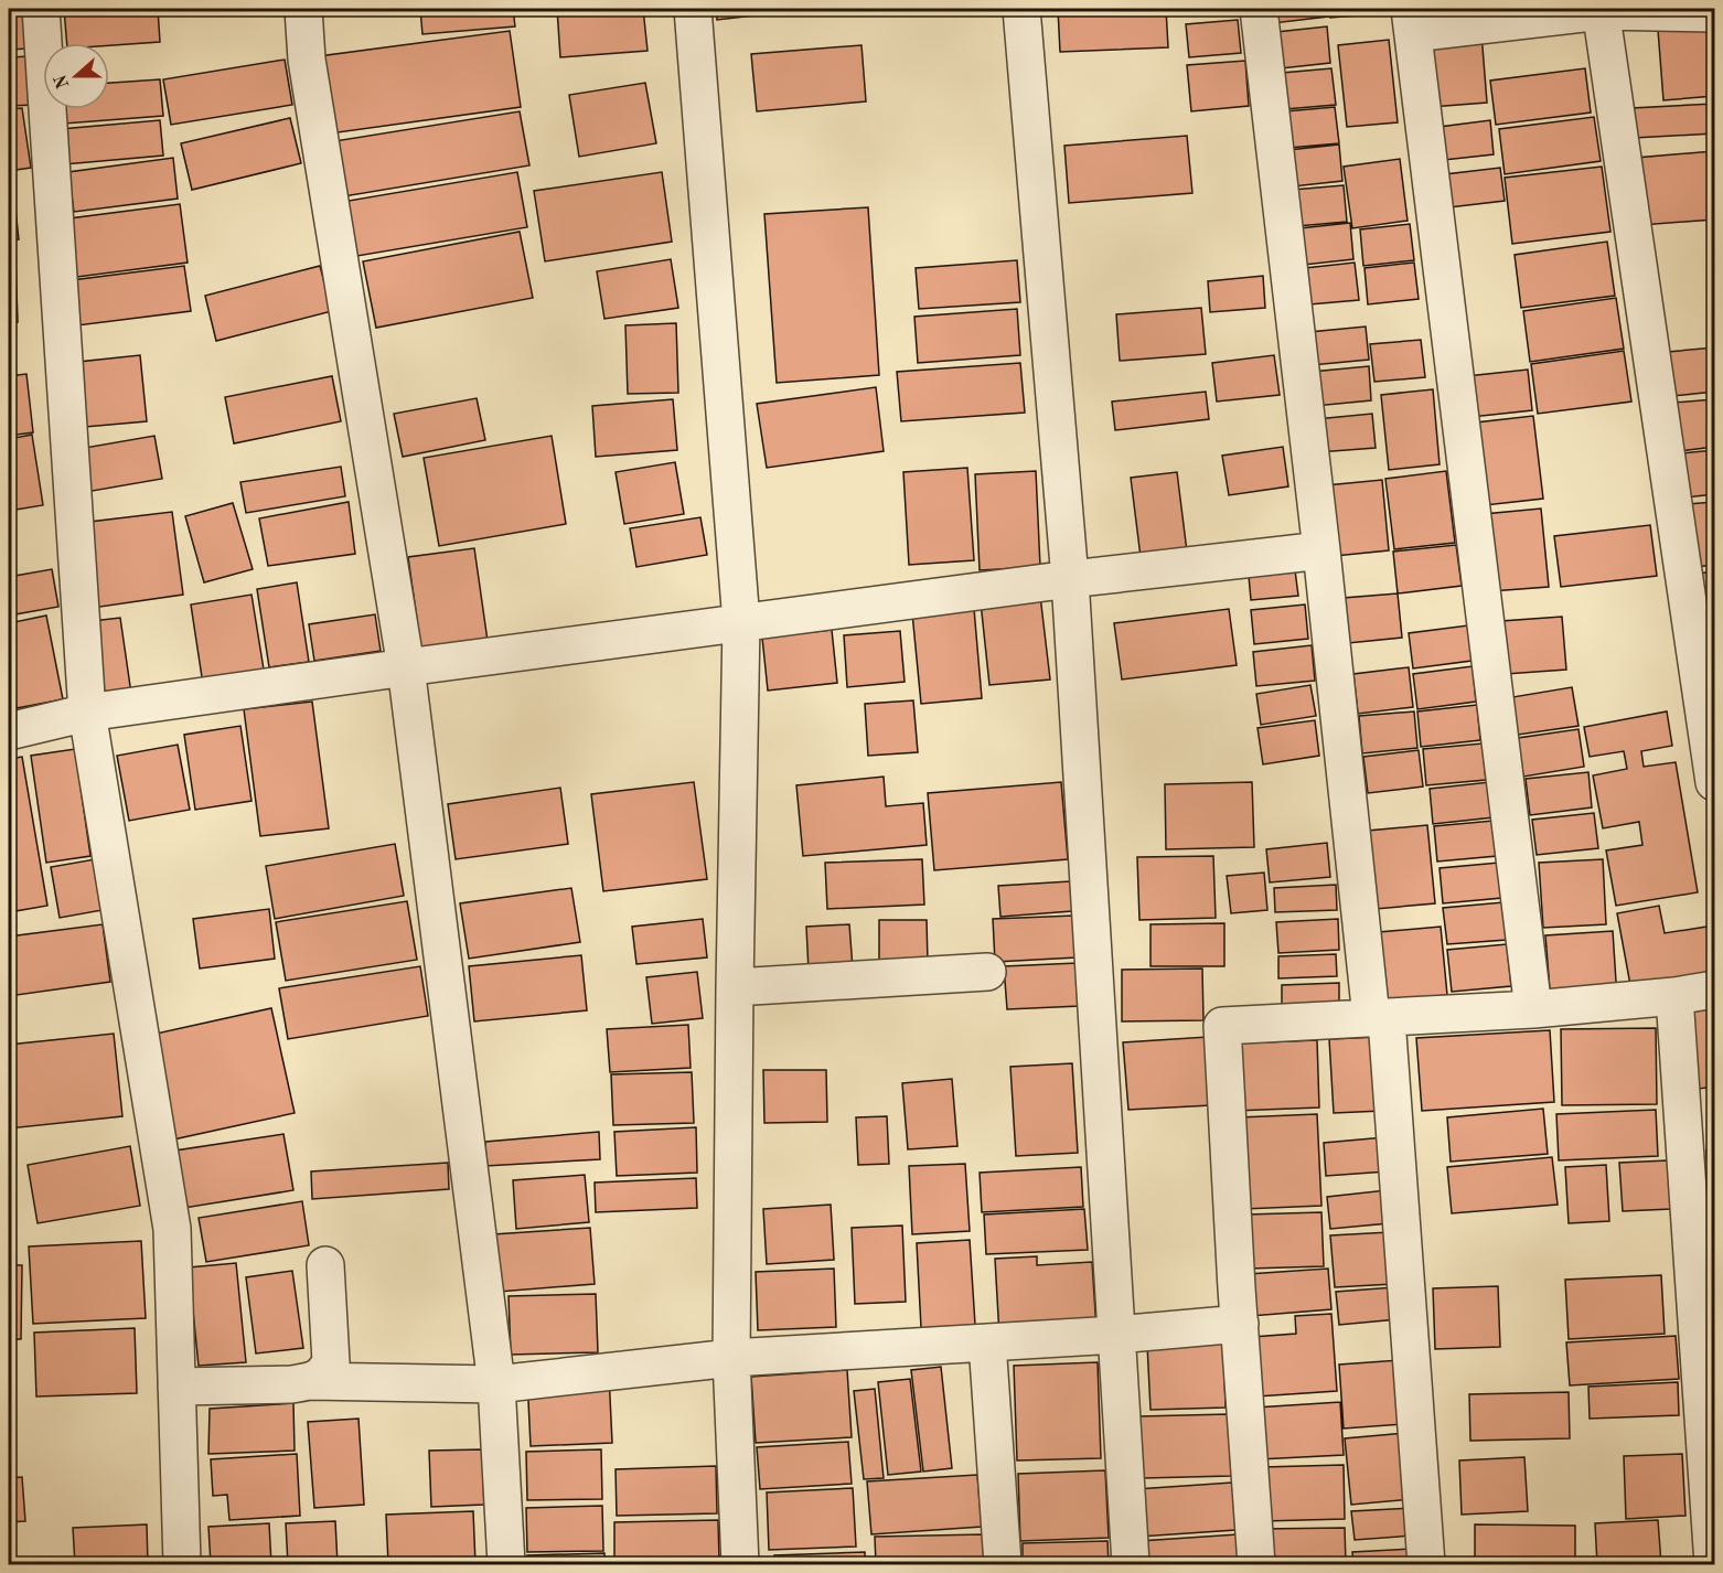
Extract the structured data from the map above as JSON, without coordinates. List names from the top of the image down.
{
  "north": "left"
}
